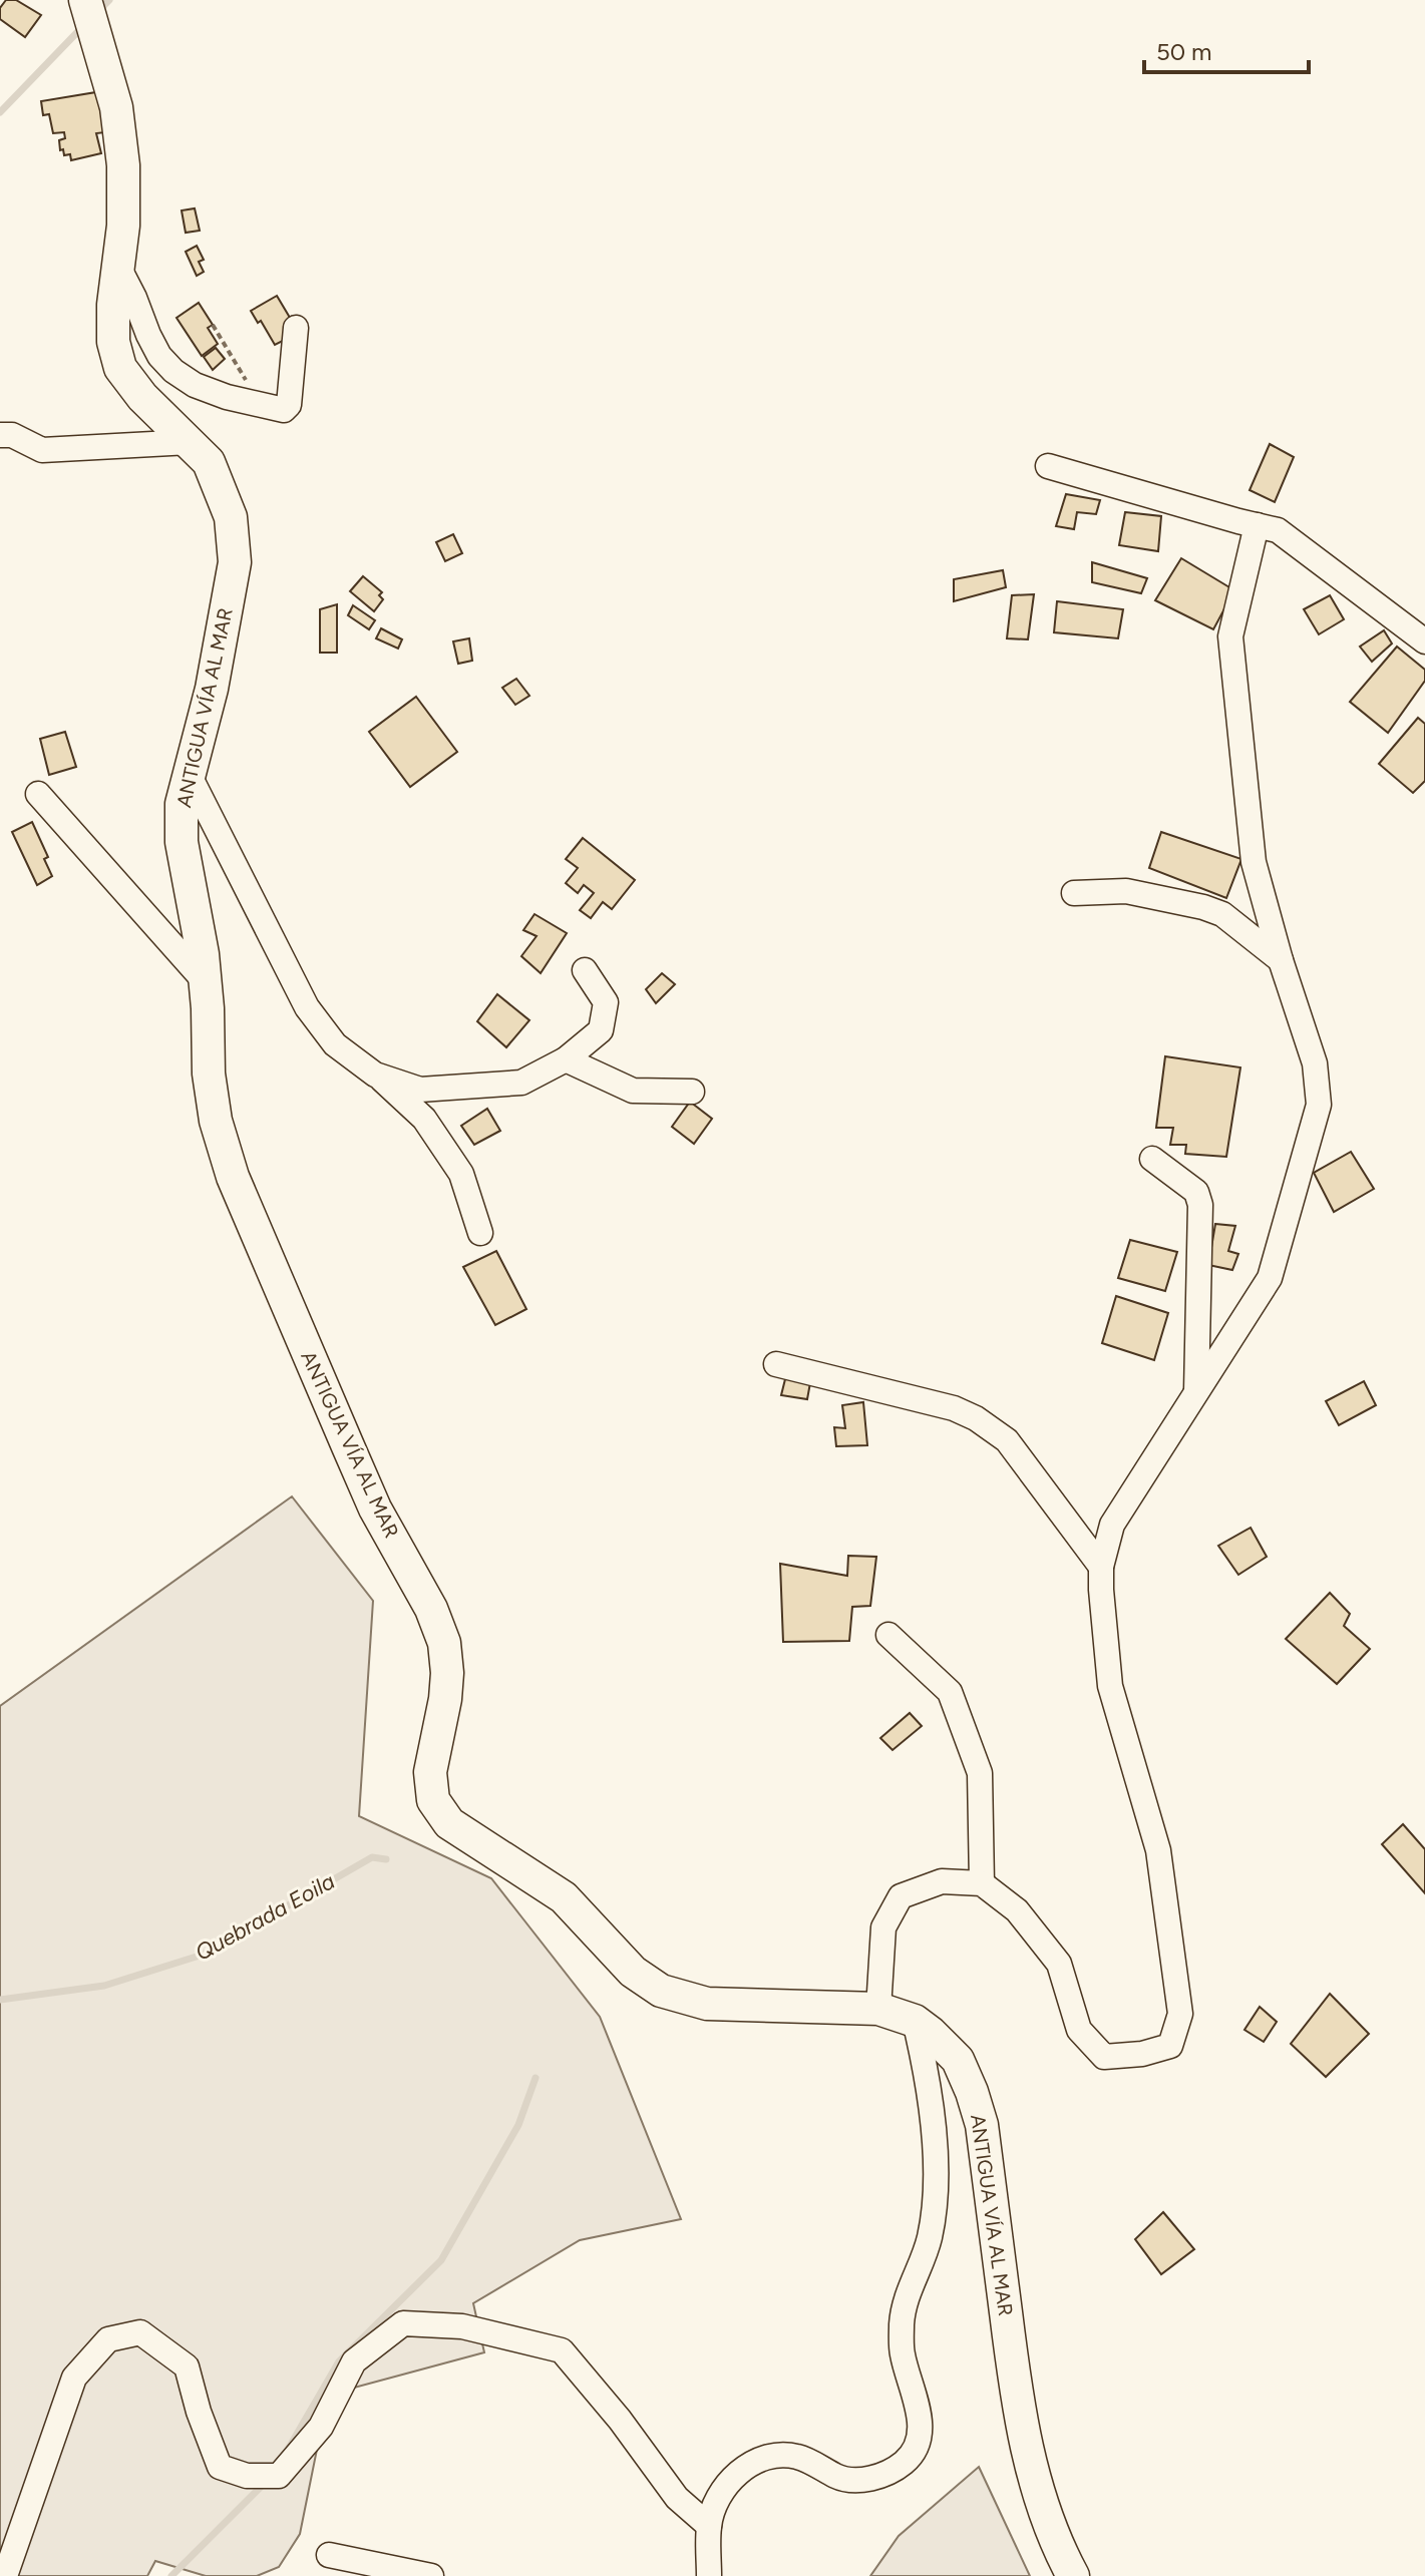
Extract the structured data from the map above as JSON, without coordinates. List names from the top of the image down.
{
  "streets": {
    "main road": ["ANTIGUA VÍA AL MAR"]
  },
  "water": ["Quebrada Eoila"],
  "scale_bar": "50 m"
}
